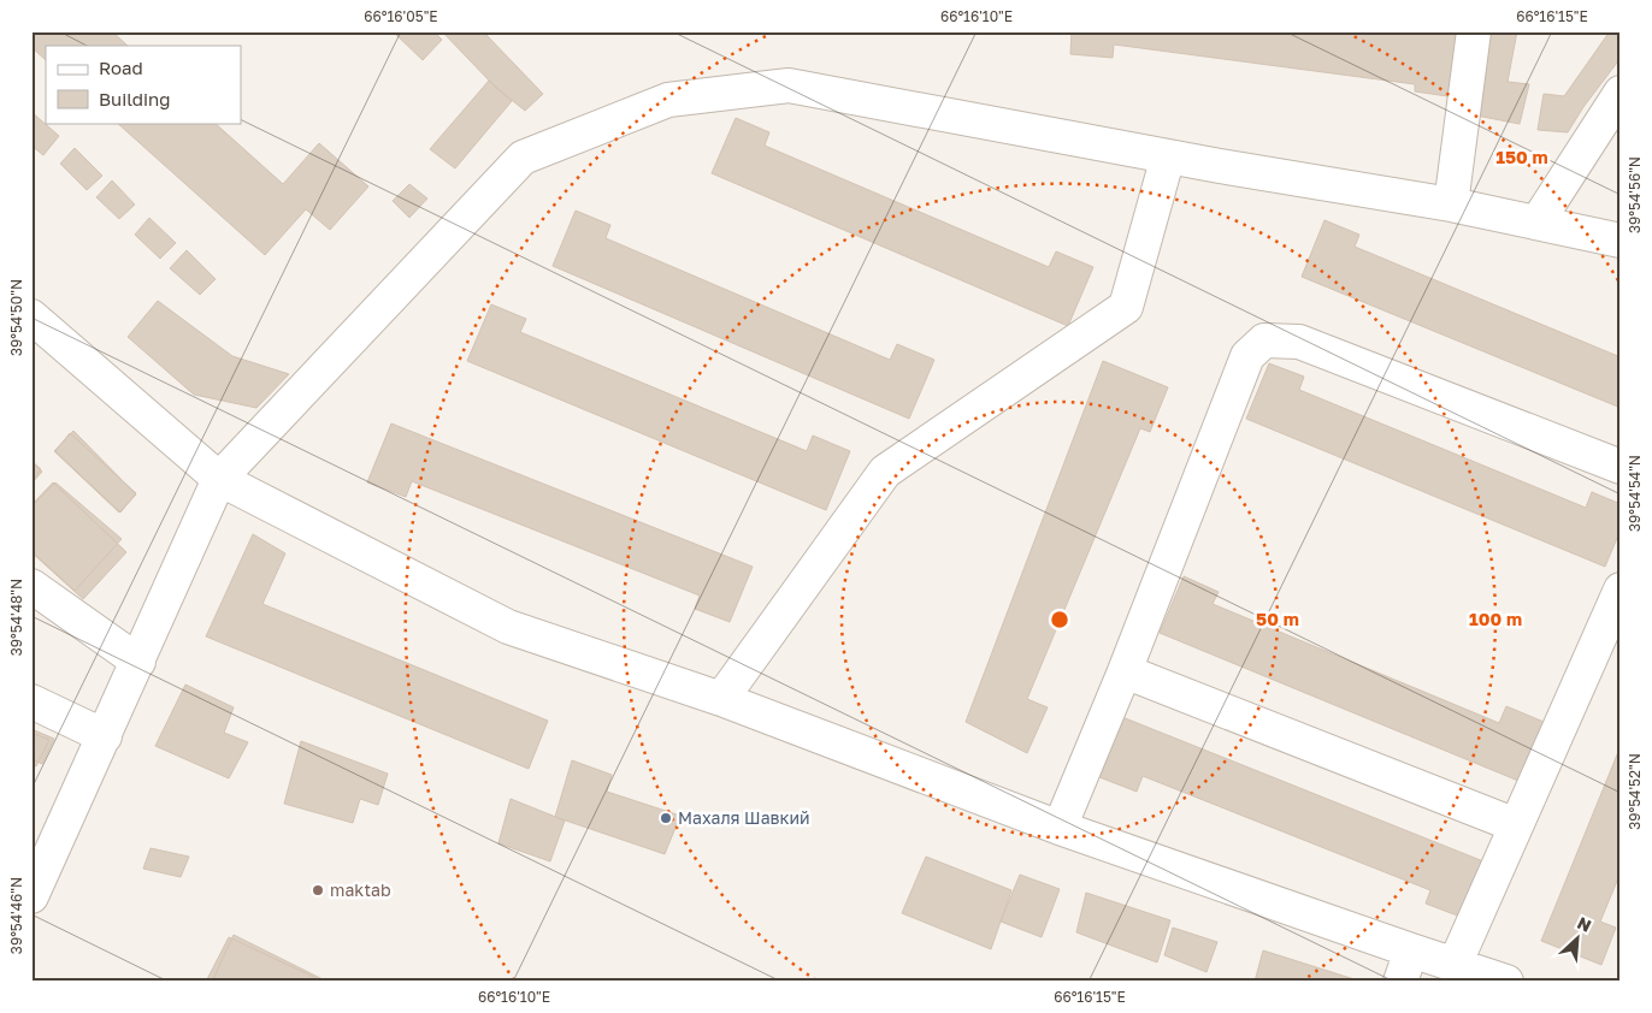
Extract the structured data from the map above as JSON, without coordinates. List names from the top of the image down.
{
  "places": ["Махаля Шавкий", "maktab"],
  "legend": ["Road", "Building"],
  "north": "top right",
  "coordinates": [
    "66°16'05\"E",
    "66°16'10\"E",
    "66°16'15\"E",
    "39°54'56\"N",
    "39°54'50\"N",
    "39°54'54\"N",
    "39°54'48\"N",
    "39°54'52\"N",
    "39°54'46\"N"
  ],
  "rings": ["150 m", "50 m", "100 m"]
}
